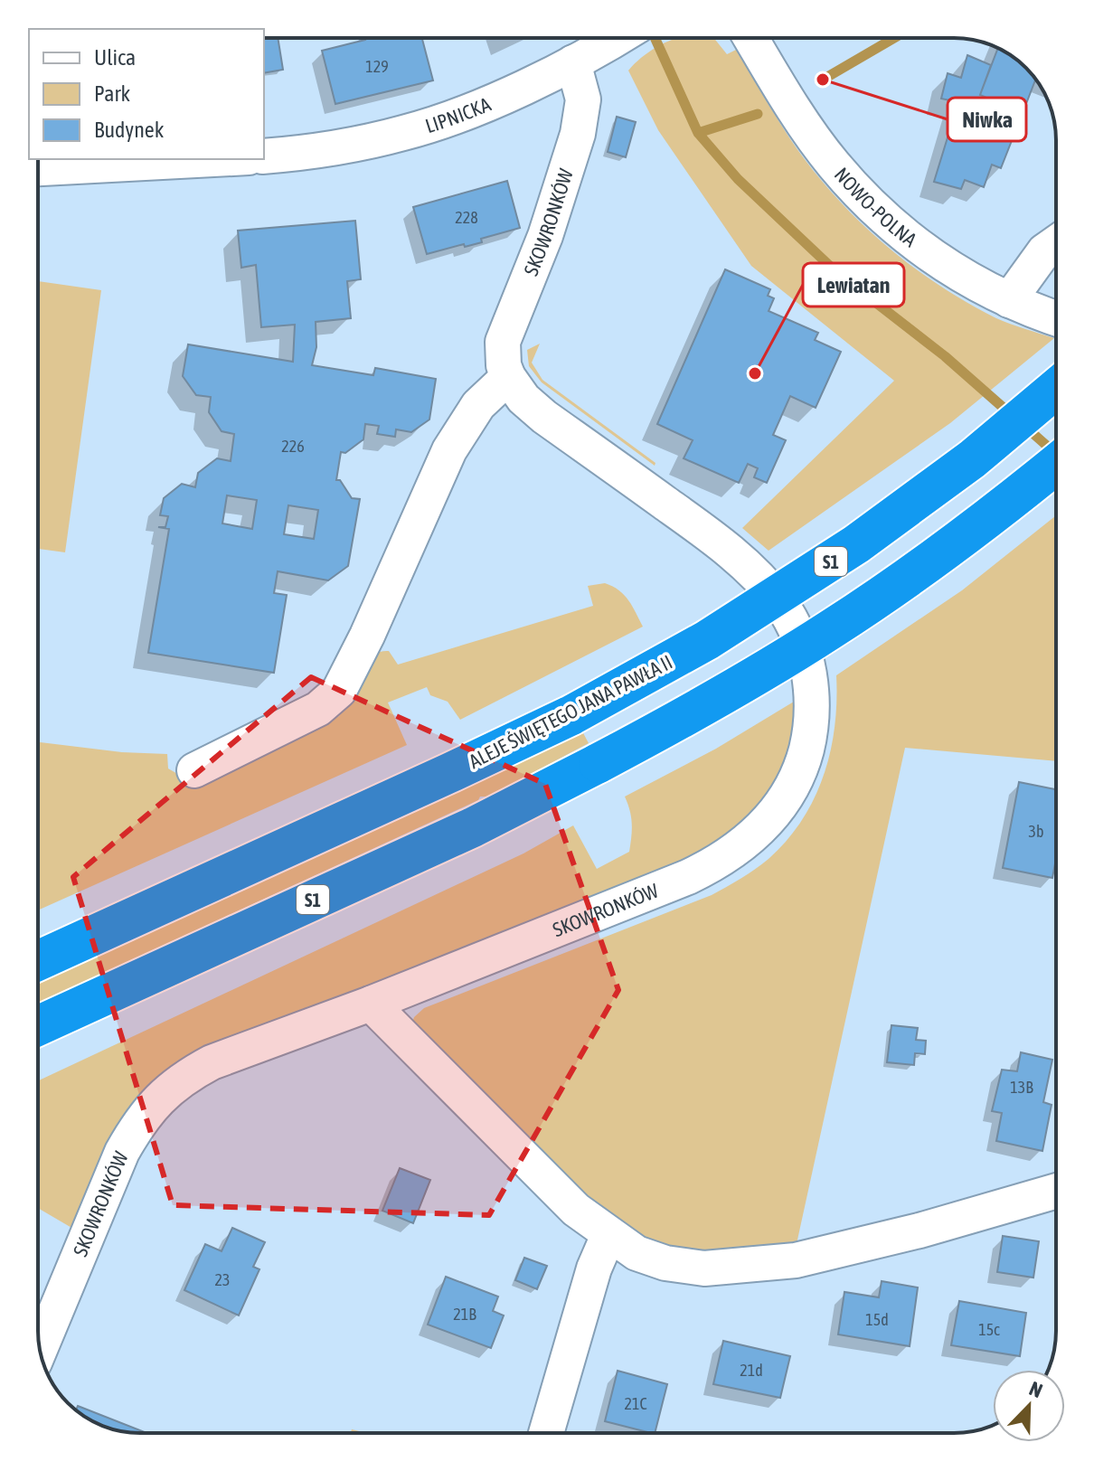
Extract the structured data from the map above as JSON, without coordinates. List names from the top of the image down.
{
  "streets": {
    "highway": ["S1", "ALEJE ŚWIĘTEGO JANA PAWŁA II"],
    "street": ["LIPNICKA", "NOWO-POLNA", "SKOWRONKÓW"]
  },
  "crossings": [
    ["LIPNICKA", "SKOWRONKÓW"]
  ],
  "places": ["Niwka", "Lewiatan"],
  "house_numbers": [
    "129",
    "228",
    "226",
    "3b",
    "13B",
    "23",
    "21B",
    "15d",
    "15c",
    "21d",
    "21C"
  ],
  "legend": ["Ulica", "Park", "Budynek"],
  "north": "top right"
}
